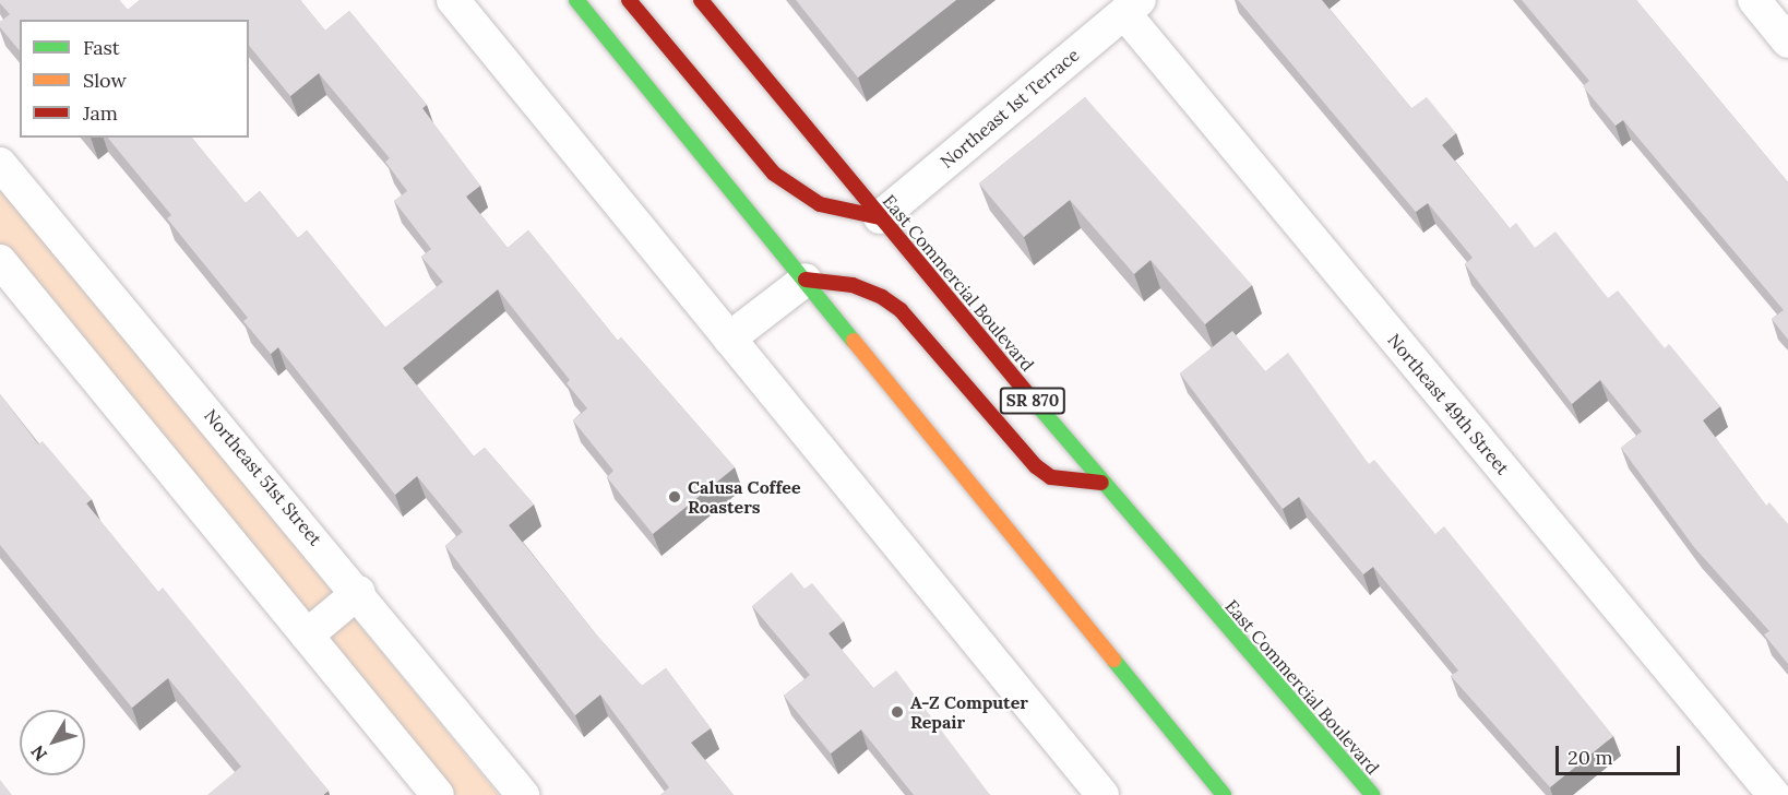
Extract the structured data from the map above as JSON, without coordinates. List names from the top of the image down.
{
  "streets": {
    "main road": ["East Commercial Boulevard", "SR 870"],
    "street": ["Northeast 1st Terrace", "Northeast 49th Street", "Northeast 51st Street"]
  },
  "crossings": [
    ["Northeast 1st Terrace", "East Commercial Boulevard"],
    ["Northeast 1st Terrace", "Northeast 49th Street"]
  ],
  "places": ["Calusa Coffee Roasters", "A-Z Computer Repair"],
  "legend": ["Fast", "Slow", "Jam"],
  "scale_bar": "20 m",
  "north": "bottom left"
}
